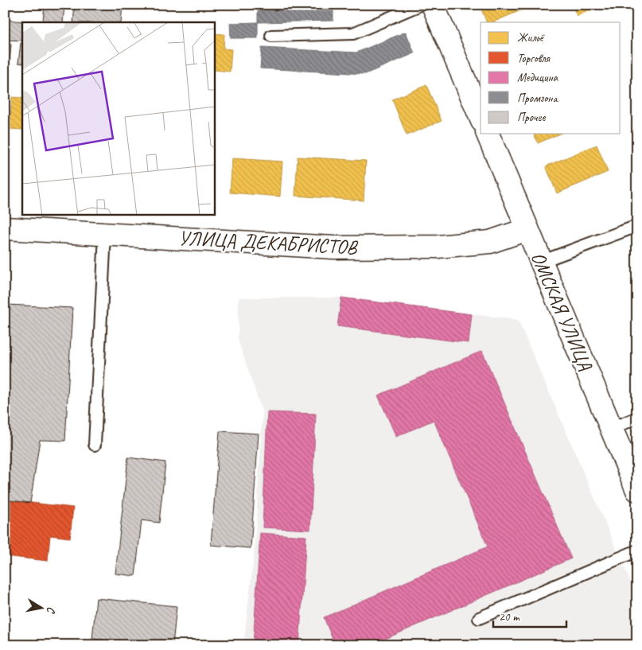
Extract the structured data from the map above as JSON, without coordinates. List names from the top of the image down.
{
  "streets": {
    "main road": ["УЛИЦА ДЕКАБРИСТОВ", "ОМСКАЯ УЛИЦА"]
  },
  "crossings": [
    ["УЛИЦА ДЕКАБРИСТОВ", "ОМСКАЯ УЛИЦА"]
  ],
  "legend": [
    "Жильё",
    "Торговля",
    "Медицина",
    "Промзона",
    "Прочее"
  ],
  "scale_bar": "20 m",
  "north": "right"
}
